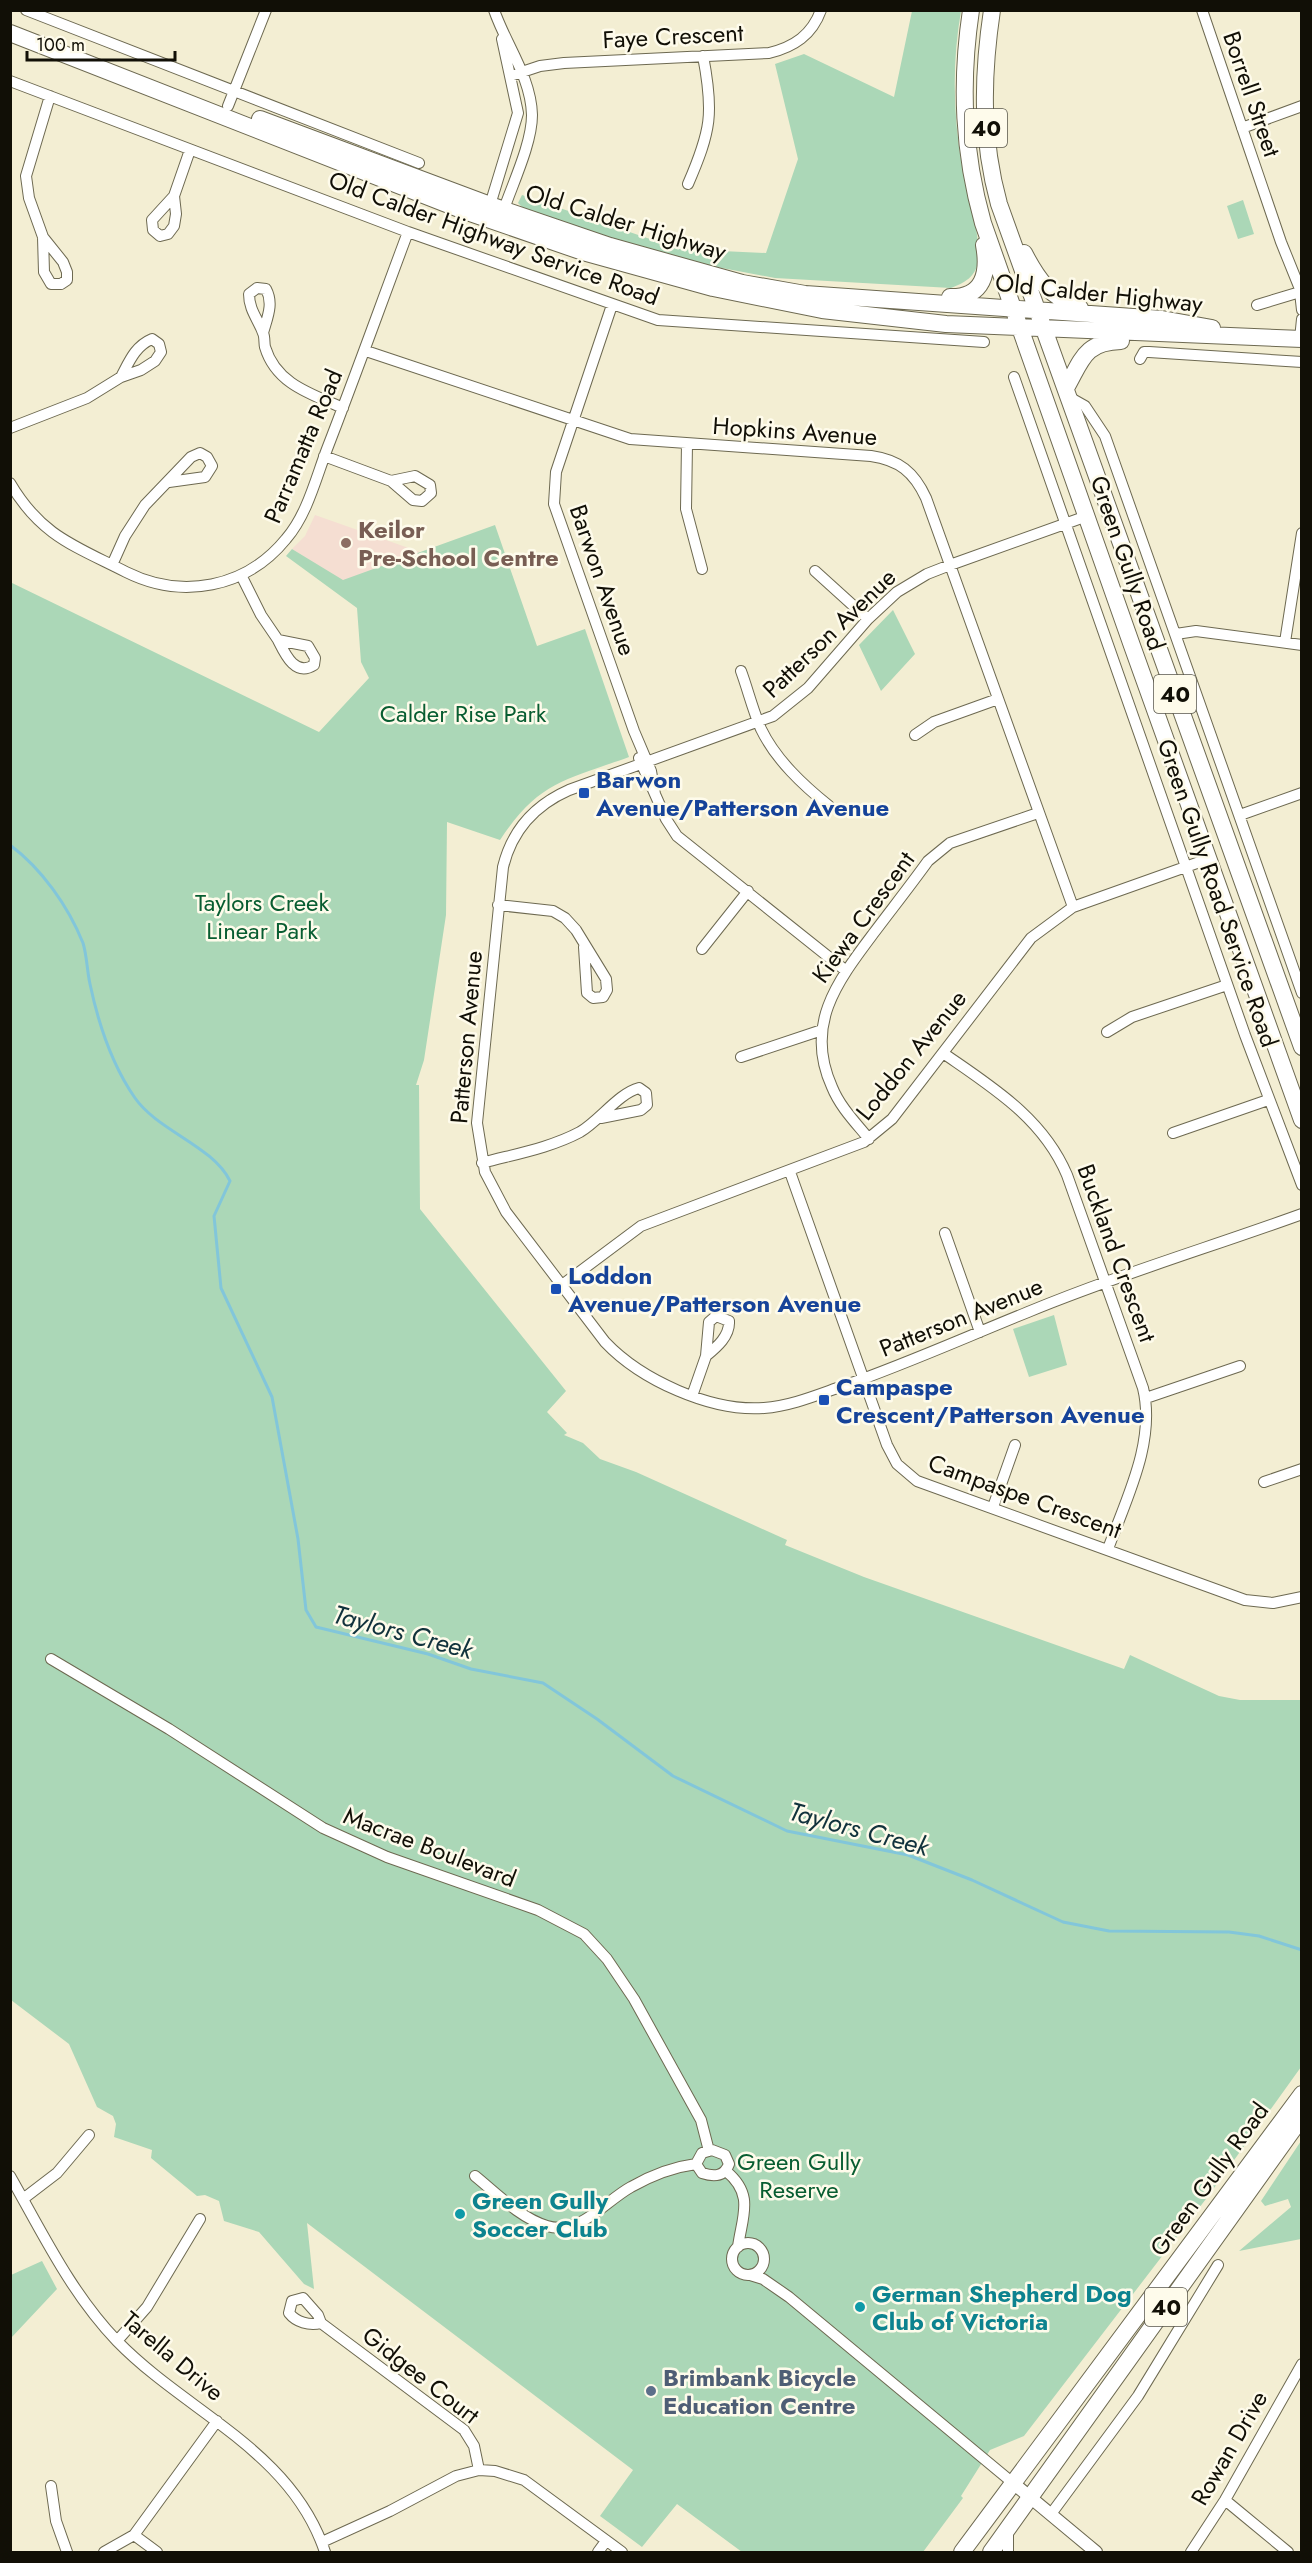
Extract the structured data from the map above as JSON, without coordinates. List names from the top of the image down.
{
  "streets": {
    "main road": ["40", "Old Calder Highway", "Green Gully Road"],
    "street": [
      "Faye Crescent",
      "Borrell Street",
      "Old Calder Highway Service Road",
      "Hopkins Avenue",
      "Parramatta Road",
      "Barwon Avenue",
      "Patterson Avenue",
      "Green Gully Road Service Road",
      "Kiewa Crescent",
      "Loddon Avenue",
      "Buckland Crescent",
      "Campaspe Crescent",
      "Macrae Boulevard",
      "Tarella Drive",
      "Gidgee Court",
      "Rowan Drive"
    ]
  },
  "crossings": [
    ["Old Calder Highway", "Old Calder Highway Service Road"],
    ["Old Calder Highway", "Green Gully Road"],
    ["Old Calder Highway Service Road", "Parramatta Road"],
    ["Old Calder Highway Service Road", "Barwon Avenue"],
    ["Hopkins Avenue", "Parramatta Road"],
    ["Hopkins Avenue", "Barwon Avenue"],
    ["Hopkins Avenue", "Patterson Avenue"],
    ["Hopkins Avenue", "Kiewa Crescent"],
    ["Hopkins Avenue", "Loddon Avenue"],
    ["Green Gully Road", "Patterson Avenue"],
    ["Green Gully Road", "Green Gully Road Service Road"],
    ["Green Gully Road", "Loddon Avenue"],
    ["Barwon Avenue", "Patterson Avenue"],
    ["Barwon Avenue", "Kiewa Crescent"],
    ["Patterson Avenue", "Green Gully Road Service Road"],
    ["Patterson Avenue", "Loddon Avenue"],
    ["Patterson Avenue", "Buckland Crescent"],
    ["Patterson Avenue", "Campaspe Crescent"],
    ["Green Gully Road Service Road", "Loddon Avenue"],
    ["Kiewa Crescent", "Loddon Avenue"],
    ["Loddon Avenue", "Buckland Crescent"],
    ["Loddon Avenue", "Campaspe Crescent"],
    ["Buckland Crescent", "Campaspe Crescent"]
  ],
  "water": ["Taylors Creek"],
  "parks": ["Calder Rise Park", "Taylors Creek Linear Park", "Green Gully Reserve"],
  "places": {
    "other": [
      "Keilor Pre-School Centre",
      "Green Gully Soccer Club",
      "German Shepherd Dog Club of Victoria",
      "Brimbank Bicycle Education Centre"
    ],
    "transit": ["Barwon Avenue/Patterson Avenue", "Loddon Avenue/Patterson Avenue", "Campaspe Crescent/Patterson Avenue"]
  },
  "scale_bar": "100 m"
}
